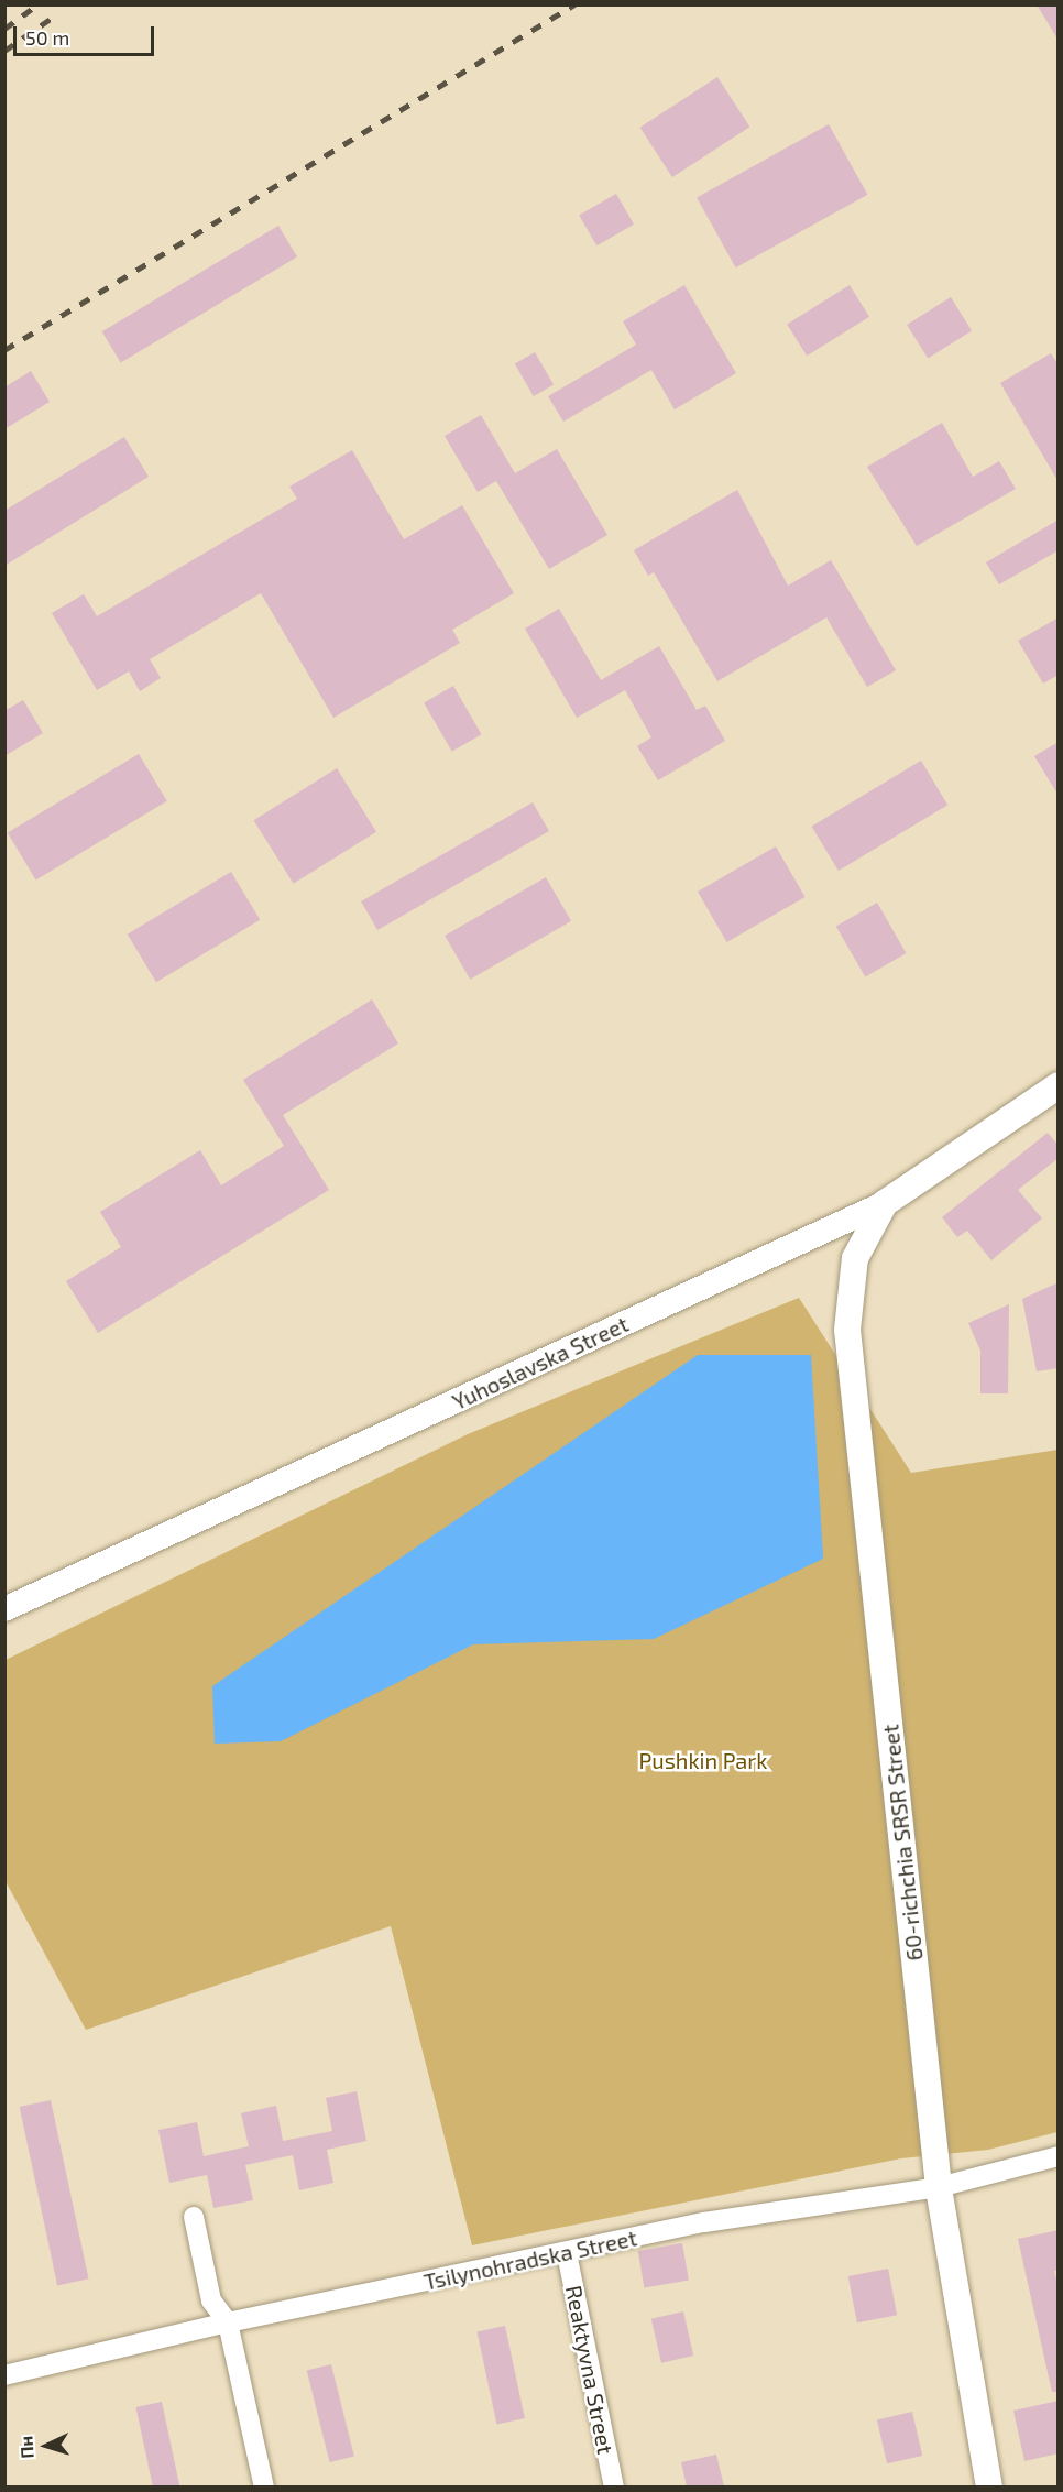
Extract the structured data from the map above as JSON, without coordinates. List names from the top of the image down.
{
  "streets": {
    "main road": ["Yuhoslavska Street", "60-richchia SRSR Street"],
    "street": ["Tsilynohradska Street", "Reaktyvna Street"]
  },
  "crossings": [
    ["Yuhoslavska Street", "60-richchia SRSR Street"],
    ["60-richchia SRSR Street", "Tsilynohradska Street"],
    ["Tsilynohradska Street", "Reaktyvna Street"]
  ],
  "parks": ["Pushkin Park"],
  "scale_bar": "50 m",
  "north": "left"
}
